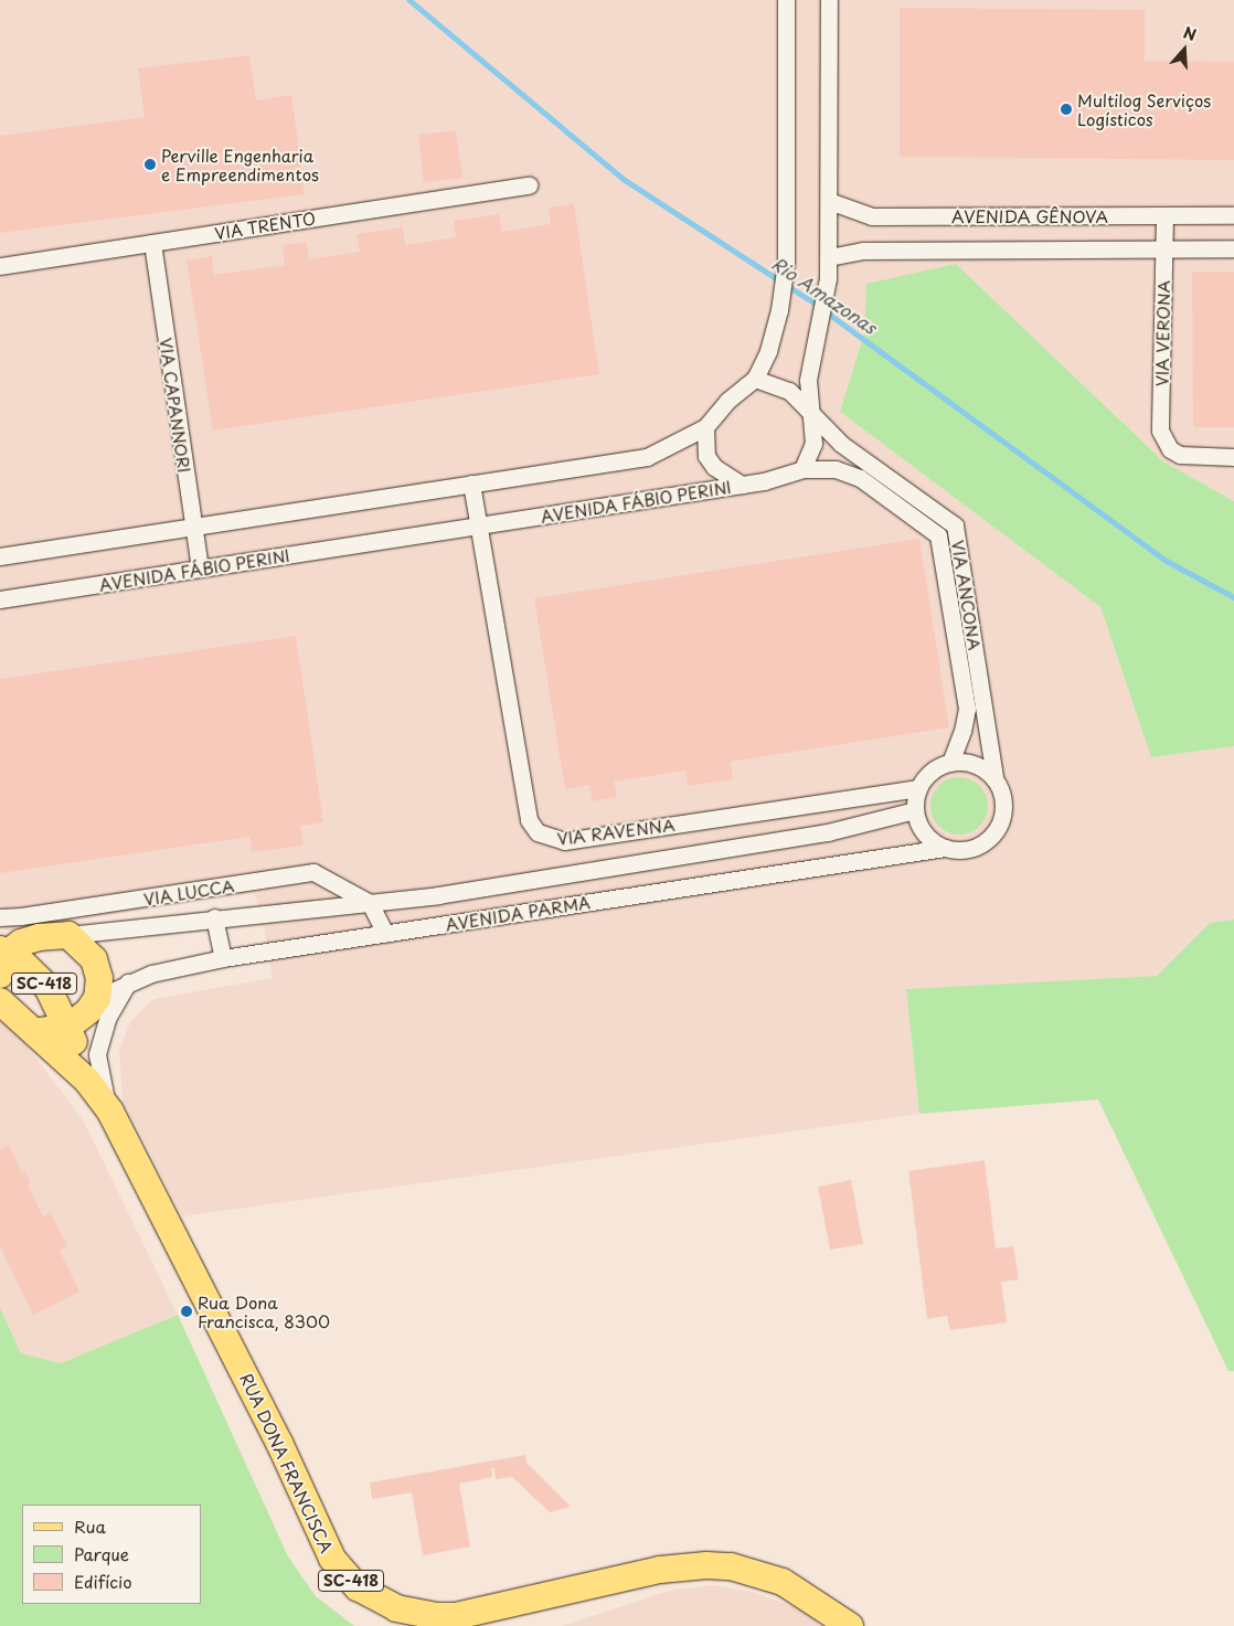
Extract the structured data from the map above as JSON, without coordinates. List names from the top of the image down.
{
  "streets": {
    "main road": ["SC-418", "RUA DONA FRANCISCA"],
    "street": [
      "AVENIDA GÊNOVA",
      "VIA TRENTO",
      "VIA VERONA",
      "VIA CAPANNORI",
      "AVENIDA FÁBIO PERINI",
      "VIA ANCONA",
      "VIA RAVENNA",
      "VIA LUCCA",
      "AVENIDA PARMA"
    ]
  },
  "crossings": [
    ["AVENIDA GÊNOVA", "VIA VERONA"],
    ["VIA TRENTO", "VIA CAPANNORI"],
    ["VIA CAPANNORI", "AVENIDA FÁBIO PERINI"],
    ["AVENIDA FÁBIO PERINI", "VIA ANCONA"],
    ["AVENIDA FÁBIO PERINI", "VIA RAVENNA"],
    ["VIA ANCONA", "VIA RAVENNA"],
    ["VIA ANCONA", "AVENIDA PARMA"],
    ["VIA RAVENNA", "AVENIDA PARMA"],
    ["VIA LUCCA", "AVENIDA PARMA"]
  ],
  "water": ["Rio Amazonas"],
  "places": ["Multilog Serviços Logísticos", "Perville Engenharia e Empreendimentos", "Rua Dona Francisca, 8300"],
  "legend": ["Rua", "Parque", "Edifício"],
  "north": "top"
}
